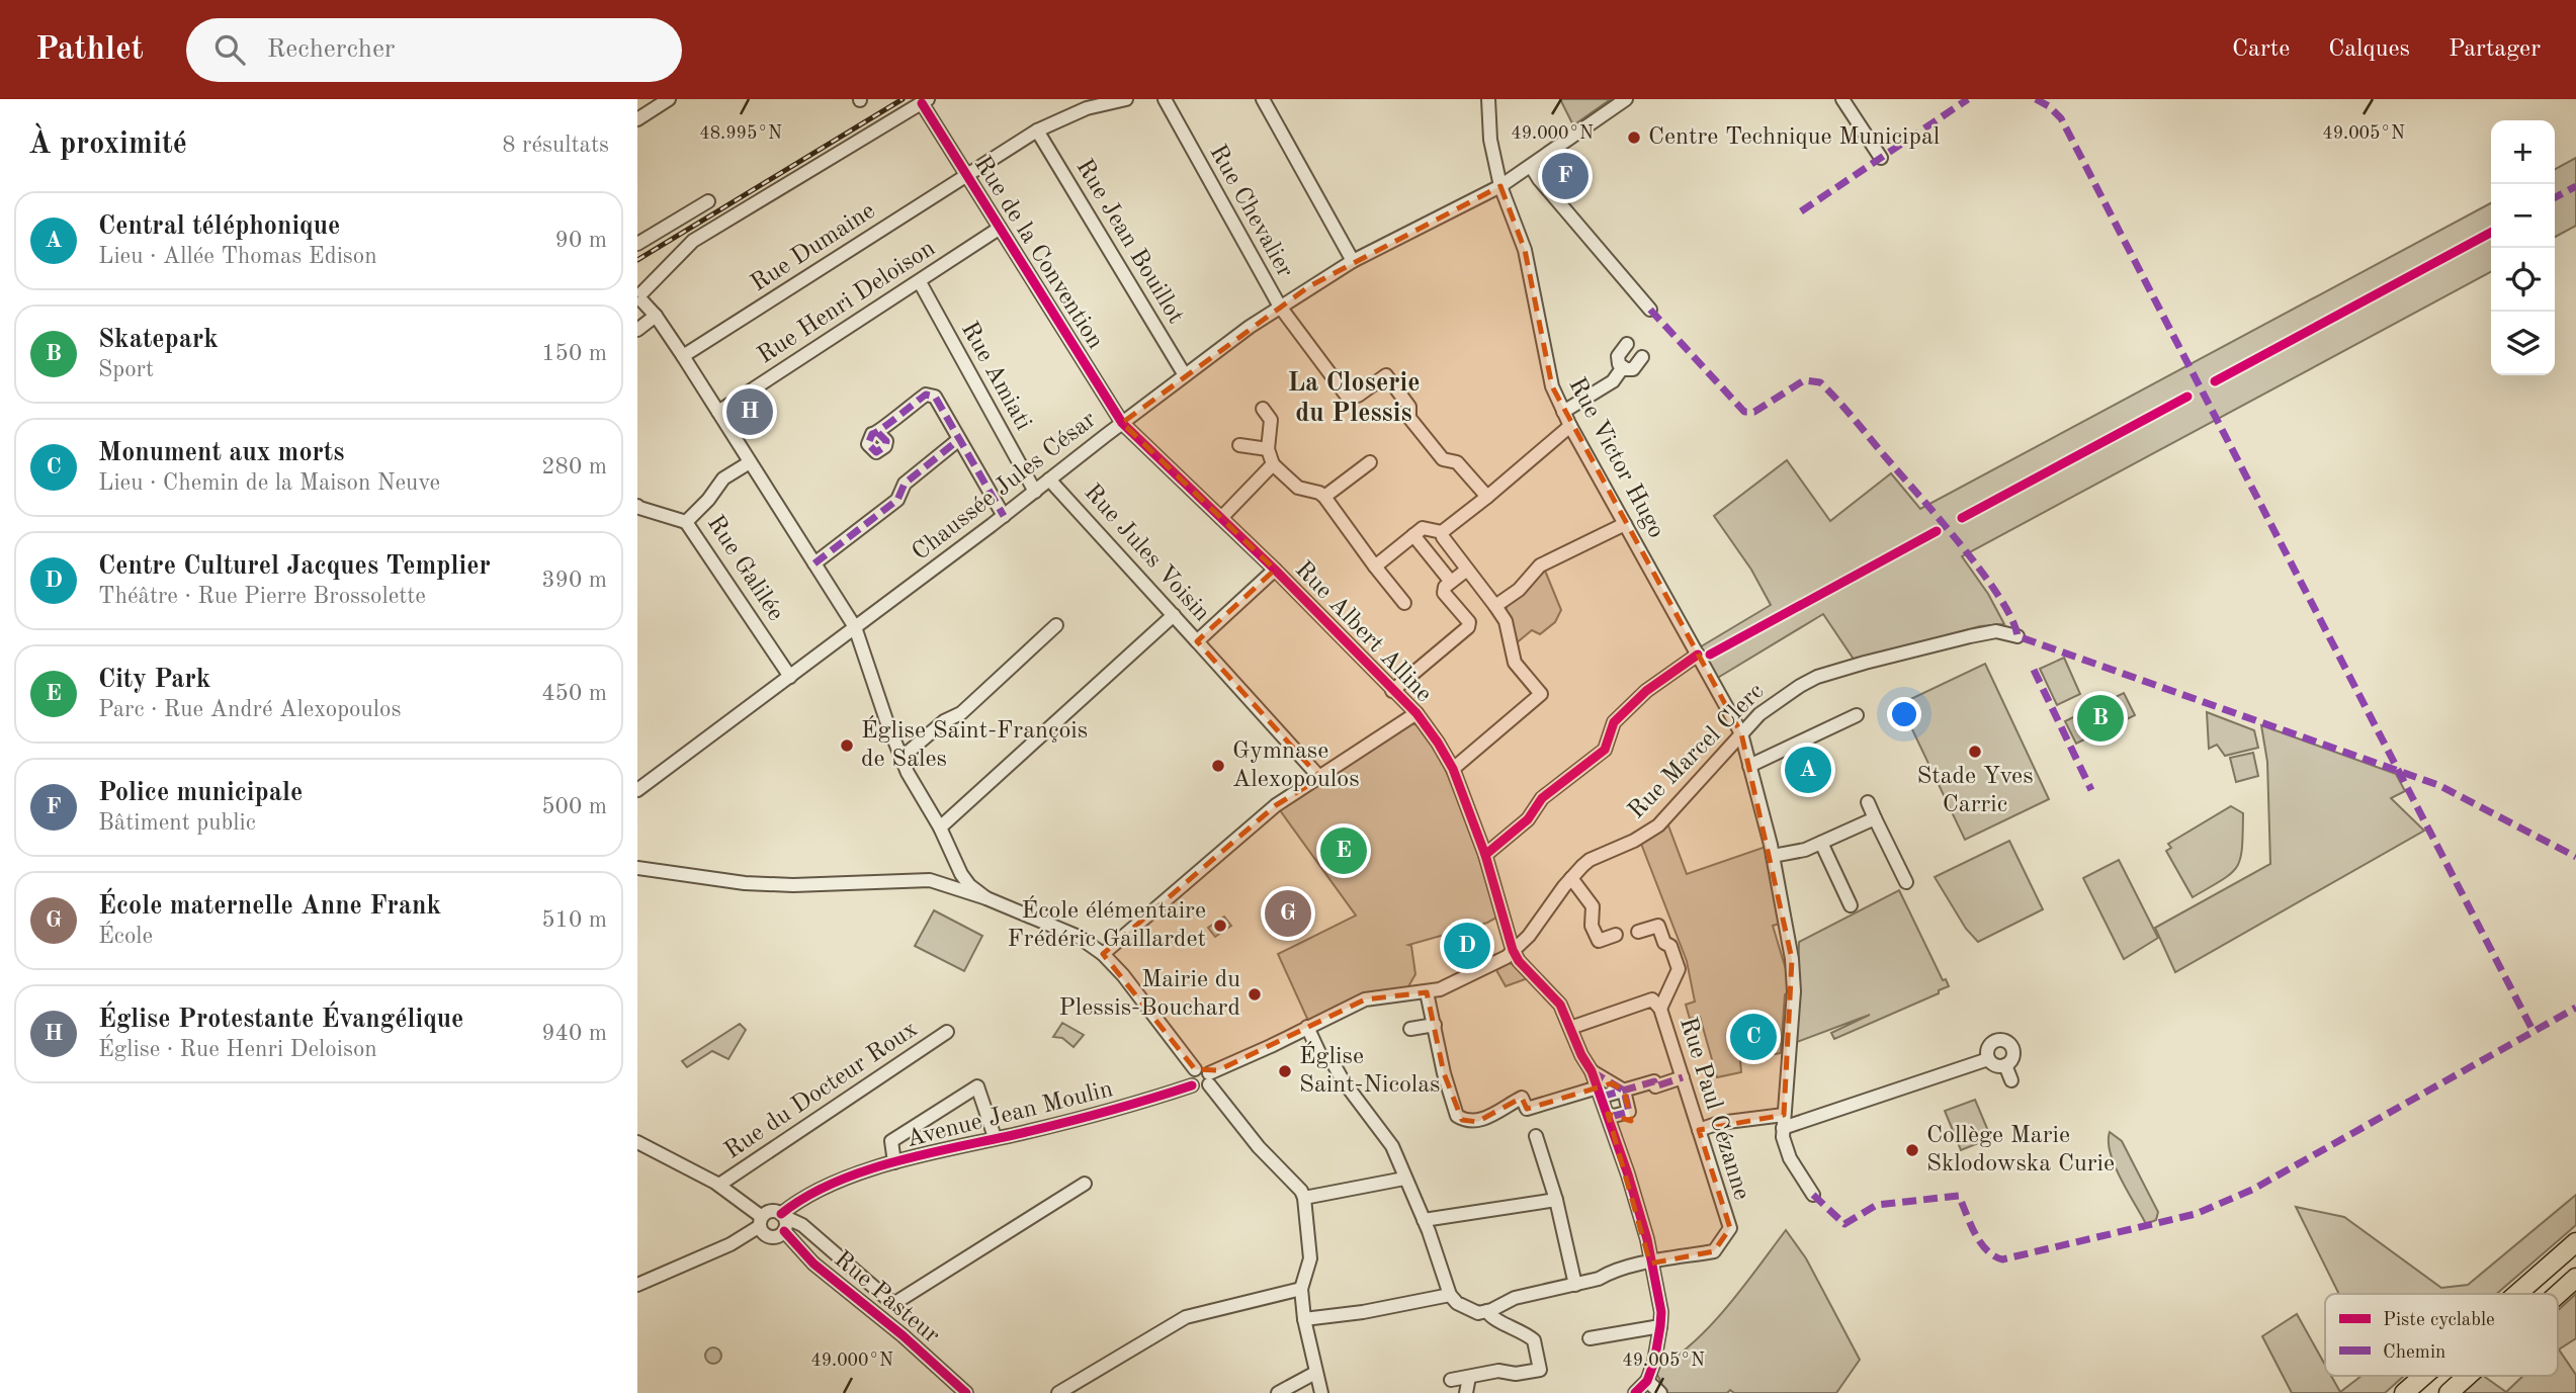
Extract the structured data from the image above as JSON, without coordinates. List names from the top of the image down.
{
  "streets": {
    "street": [
      "Rue Chevalier",
      "Rue Jean Bouillot",
      "Rue Dumaine",
      "Rue de la Convention",
      "Rue Henri Deloison",
      "Rue Amiati",
      "Rue Victor Hugo",
      "Chaussée Jules César",
      "Rue Jules Voisin",
      "Rue Galilée",
      "Rue Albert Alline",
      "Rue Marcel Clerc",
      "Rue du Docteur Roux",
      "Rue Paul Cézanne",
      "Avenue Jean Moulin",
      "Rue Pasteur"
    ]
  },
  "crossings": [
    ["Rue Chevalier", "Chaussée Jules César"],
    ["Rue Jean Bouillot", "Rue Dumaine"],
    ["Rue Jean Bouillot", "Chaussée Jules César"],
    ["Rue Dumaine", "Rue de la Convention"],
    ["Rue de la Convention", "Rue Henri Deloison"],
    ["Rue de la Convention", "Chaussée Jules César"],
    ["Rue de la Convention", "Rue Albert Alline"],
    ["Rue Henri Deloison", "Rue Amiati"],
    ["Rue Amiati", "Chaussée Jules César"],
    ["Rue Victor Hugo", "Chaussée Jules César"],
    ["Rue Victor Hugo", "Rue Marcel Clerc"],
    ["Chaussée Jules César", "Rue Jules Voisin"],
    ["Chaussée Jules César", "Rue Galilée"],
    ["Chaussée Jules César", "Rue Albert Alline"],
    ["Rue Jules Voisin", "Rue Albert Alline"],
    ["Rue Albert Alline", "Rue Marcel Clerc"],
    ["Rue Albert Alline", "Rue Paul Cézanne"],
    ["Rue Marcel Clerc", "Avenue Jean Moulin"],
    ["Rue du Docteur Roux", "Rue Pasteur"],
    ["Avenue Jean Moulin", "Rue Pasteur"]
  ],
  "districts": ["La Closerie du Plessis"],
  "places": [
    "Centre Technique Municipal",
    "Église Saint-François de Sales",
    "Stade Yves Carric",
    "Gymnase Alexopoulos",
    "École élémentaire Frédéric Gaillardet",
    "Mairie du Plessis-Bouchard",
    "Église Saint-Nicolas",
    "Collège Marie Sklodowska Curie"
  ],
  "legend": ["Piste cyclable", "Chemin"],
  "page": {
    "header": "Pathlet",
    "search": "Rechercher",
    "nav": ["Carte", "Calques", "Partager"],
    "heading": ["À proximité", "8 résultats"],
    "map_buttons": ["+", "−"],
    "pins": [
      "F",
      "H",
      "B",
      "A",
      "E",
      "G",
      "D",
      "C"
    ],
    "list": [
      {
        "mark": "A",
        "name": "Central téléphonique",
        "note": "Lieu · Allée Thomas Edison",
        "value": "90 m"
      },
      {
        "mark": "B",
        "name": "Skatepark",
        "note": "Sport",
        "value": "150 m"
      },
      {
        "mark": "C",
        "name": "Monument aux morts",
        "note": "Lieu · Chemin de la Maison Neuve",
        "value": "280 m"
      },
      {
        "mark": "D",
        "name": "Centre Culturel Jacques Templier",
        "note": "Théâtre · Rue Pierre Brossolette",
        "value": "390 m"
      },
      {
        "mark": "E",
        "name": "City Park",
        "note": "Parc · Rue André Alexopoulos",
        "value": "450 m"
      },
      {
        "mark": "F",
        "name": "Police municipale",
        "note": "Bâtiment public",
        "value": "500 m"
      },
      {
        "mark": "G",
        "name": "École maternelle Anne Frank",
        "note": "École",
        "value": "510 m"
      },
      {
        "mark": "H",
        "name": "Église Protestante Évangélique",
        "note": "Église · Rue Henri Deloison",
        "value": "940 m"
      }
    ]
  },
  "coordinates": ["48.995°N", "49.000°N", "49.005°N"]
}
